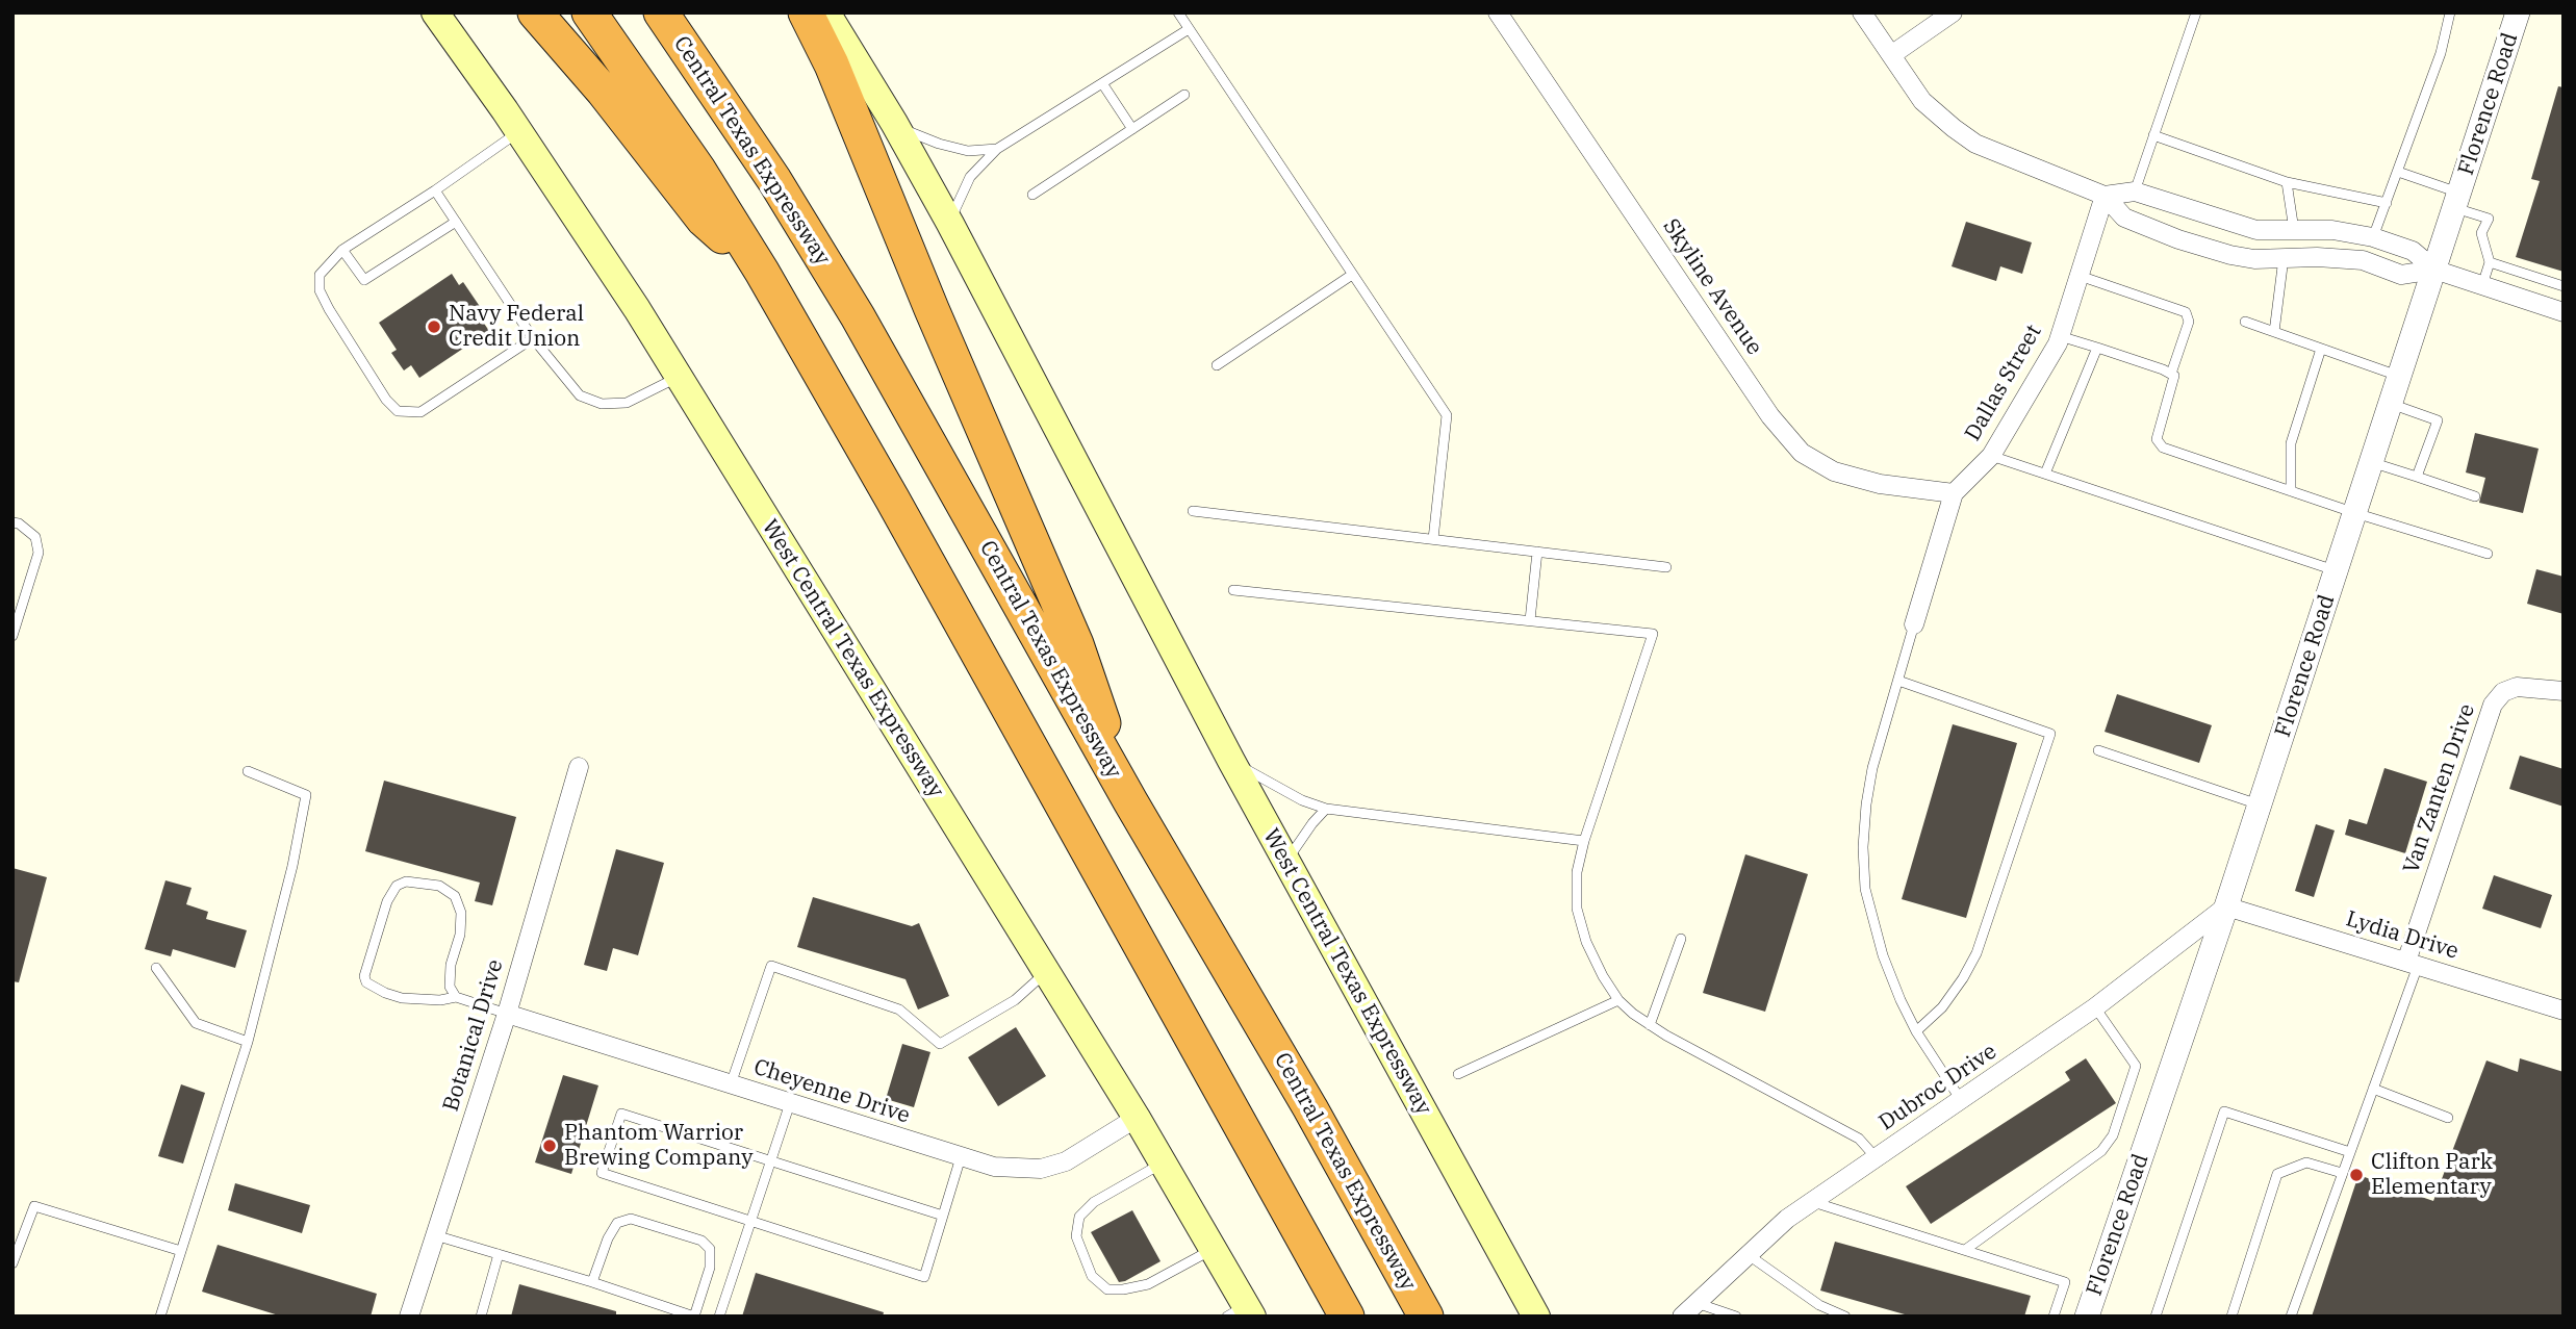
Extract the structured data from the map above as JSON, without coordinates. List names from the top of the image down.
{
  "streets": {
    "highway": ["Central Texas Expressway"],
    "main road": ["West Central Texas Expressway"],
    "street": [
      "Florence Road",
      "Skyline Avenue",
      "Dallas Street",
      "Van Zanten Drive",
      "Lydia Drive",
      "Botanical Drive",
      "Dubroc Drive",
      "Cheyenne Drive"
    ]
  },
  "crossings": [
    ["Florence Road", "Lydia Drive"],
    ["Florence Road", "Dubroc Drive"],
    ["Skyline Avenue", "Dallas Street"],
    ["West Central Texas Expressway", "Cheyenne Drive"],
    ["Van Zanten Drive", "Lydia Drive"],
    ["Lydia Drive", "Dubroc Drive"],
    ["Botanical Drive", "Cheyenne Drive"]
  ],
  "places": ["Navy Federal Credit Union", "Phantom Warrior Brewing Company", "Clifton Park Elementary"]
}
